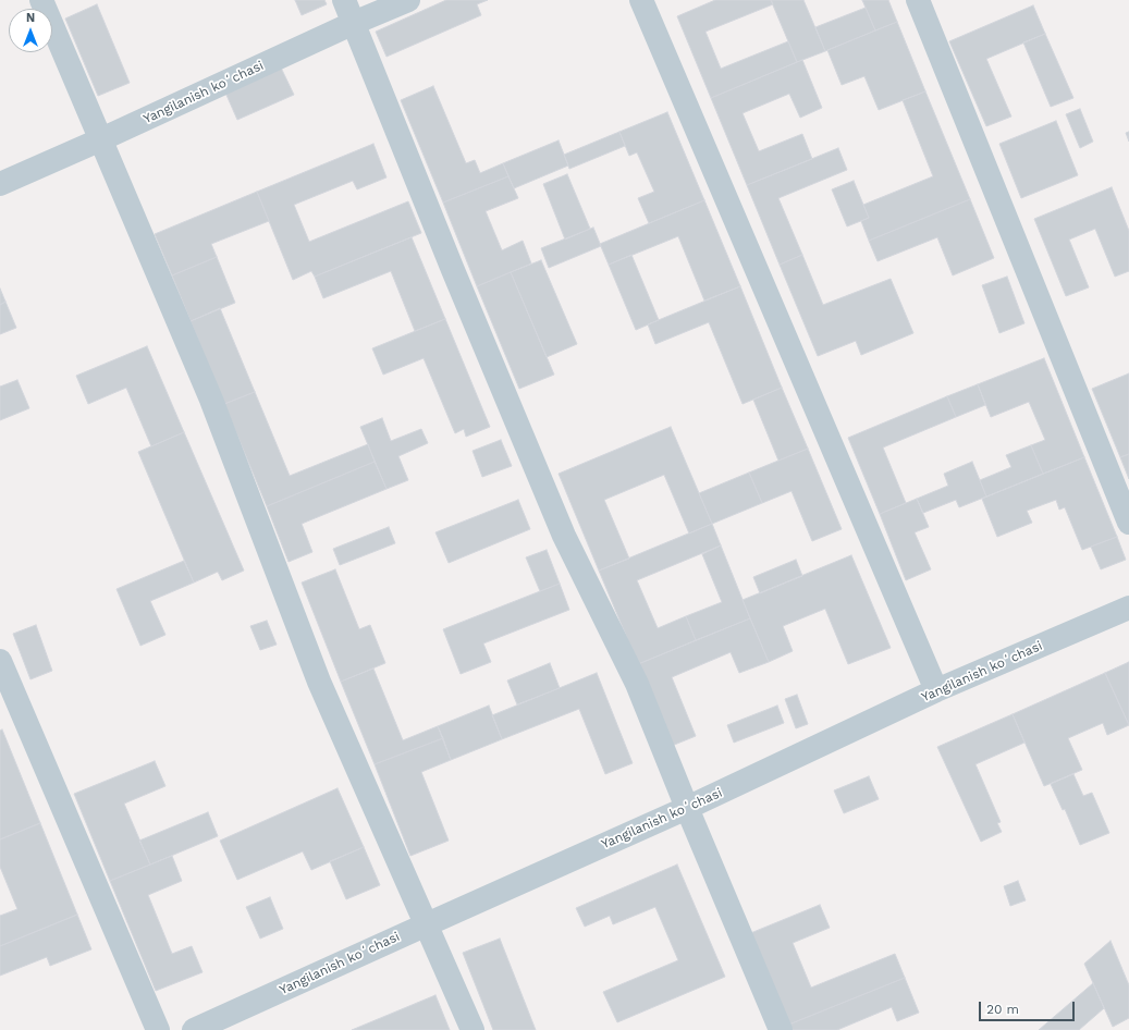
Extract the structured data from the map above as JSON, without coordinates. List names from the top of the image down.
{
  "streets": {
    "street": ["Yangilanish koʻchasi"]
  },
  "scale_bar": "20 m",
  "north": "top"
}
